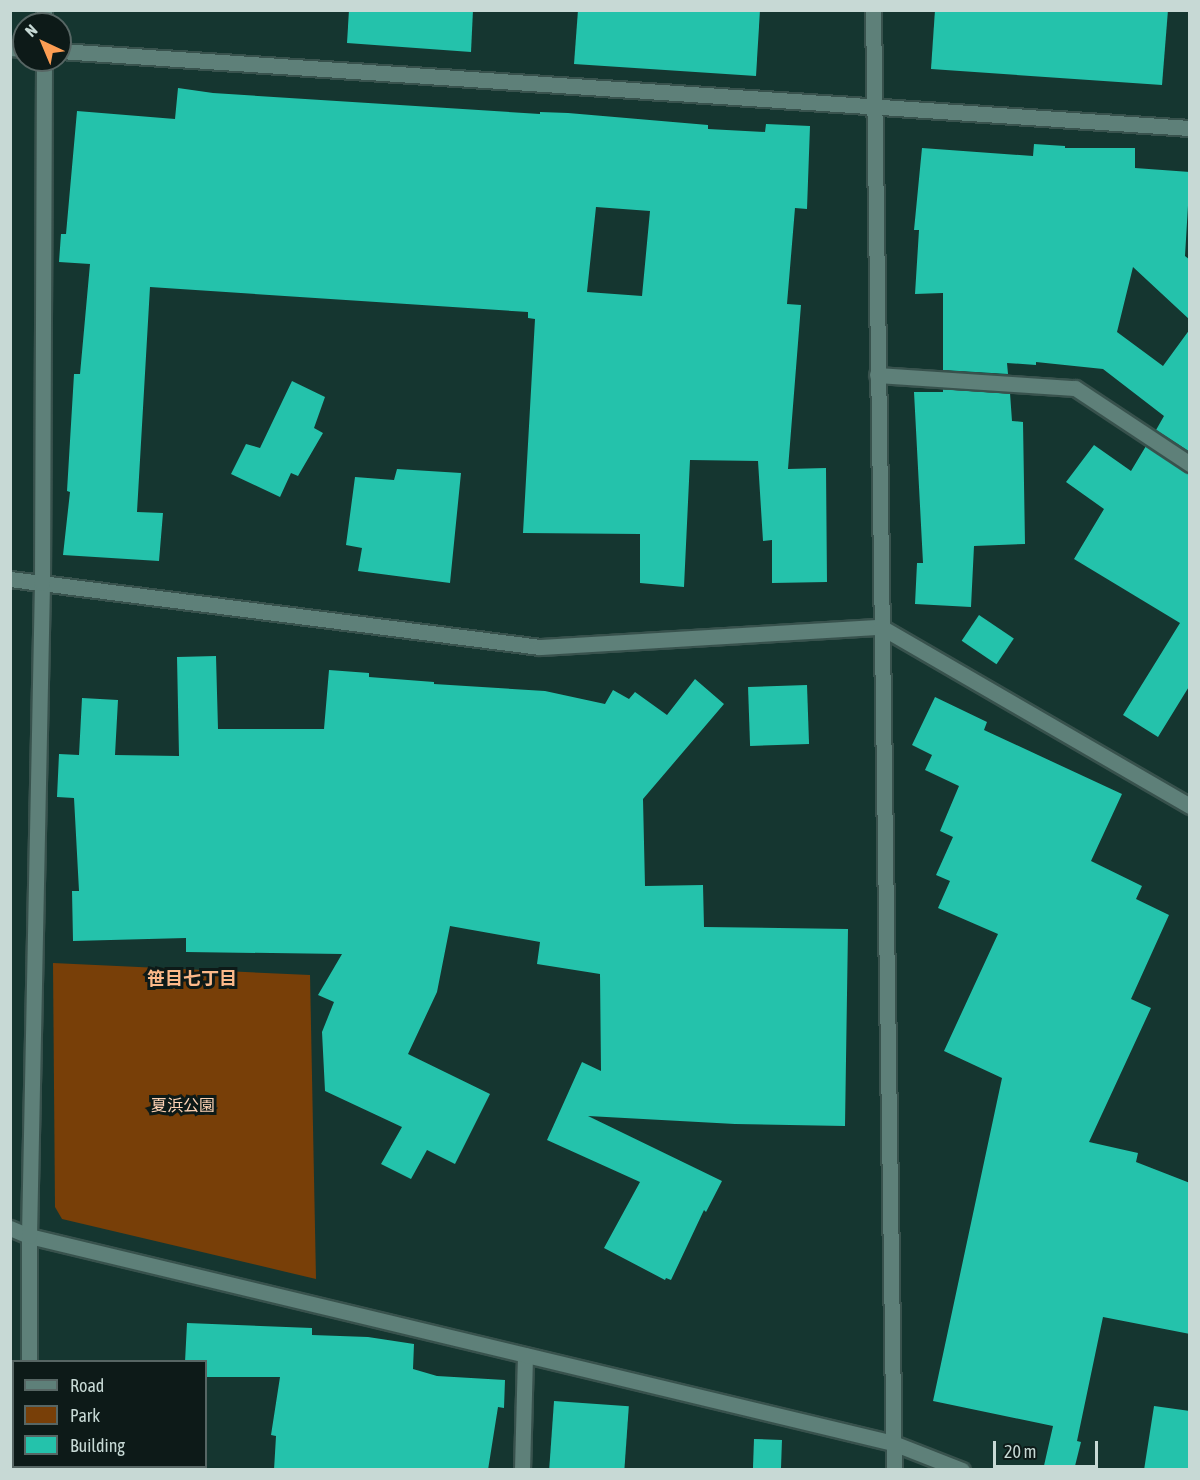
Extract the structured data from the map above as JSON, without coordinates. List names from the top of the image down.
{
  "districts": ["笹目七丁目"],
  "parks": ["夏浜公園"],
  "legend": ["Road", "Park", "Building"],
  "scale_bar": "20 m",
  "north": "top left"
}
